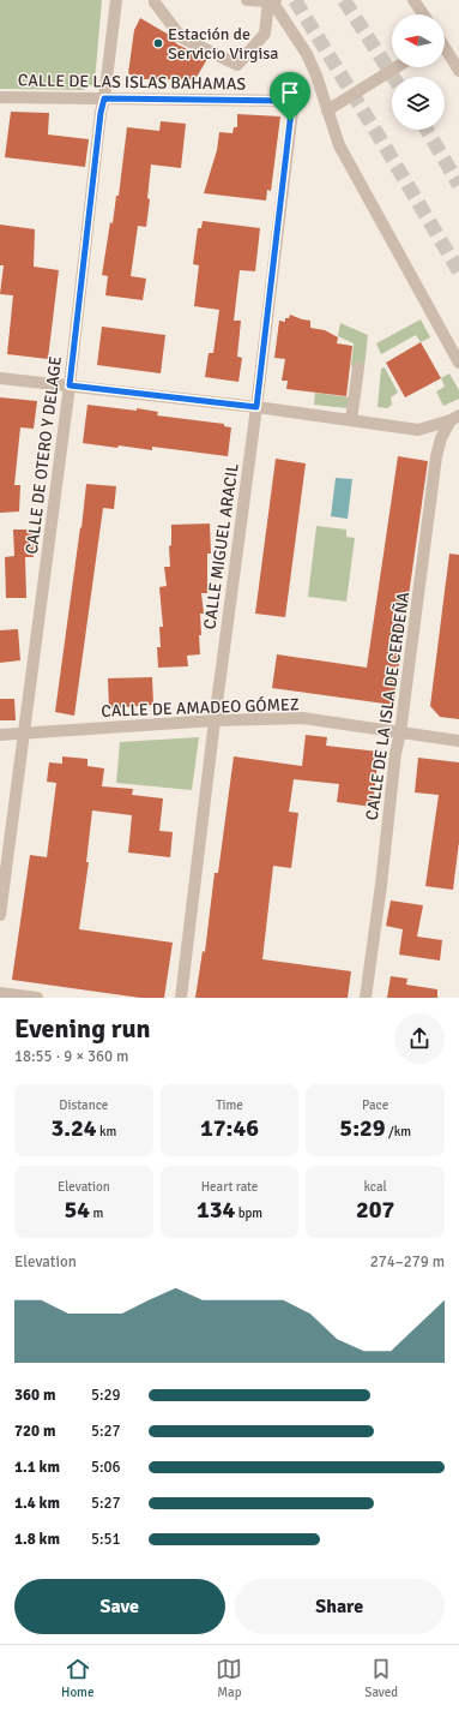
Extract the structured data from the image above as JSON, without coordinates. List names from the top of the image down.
{
  "streets": {
    "street": [
      "CALLE DE LAS ISLAS BAHAMAS",
      "CALLE DE OTERO Y DELAGE",
      "CALLE MIGUEL ARACIL",
      "CALLE DE LA ISLA DE CERDEÑA",
      "CALLE DE AMADEO GÓMEZ"
    ]
  },
  "crossings": [
    ["CALLE DE LAS ISLAS BAHAMAS", "CALLE DE OTERO Y DELAGE"],
    ["CALLE DE LAS ISLAS BAHAMAS", "CALLE MIGUEL ARACIL"],
    ["CALLE DE OTERO Y DELAGE", "CALLE DE AMADEO GÓMEZ"],
    ["CALLE MIGUEL ARACIL", "CALLE DE AMADEO GÓMEZ"],
    ["CALLE DE LA ISLA DE CERDEÑA", "CALLE DE AMADEO GÓMEZ"]
  ],
  "places": ["Estación de Servicio Virgisa"],
  "north": "left",
  "page": {
    "heading": ["Evening run", "18:55 · 9 × 360 m"],
    "stats": [
      ["Distance", "3.24 km"],
      ["Time", "17:46"],
      ["Pace", "5:29 /km"],
      ["Elevation", "54 m"],
      ["Heart rate", "134 bpm"],
      ["kcal", "207"]
    ],
    "chart": ["Elevation", "274–279 m"],
    "list": [
      {
        "name": "360 m",
        "note": "5:29"
      },
      {
        "name": "720 m",
        "note": "5:27"
      },
      {
        "name": "1.1 km",
        "note": "5:06"
      },
      {
        "name": "1.4 km",
        "note": "5:27"
      },
      {
        "name": "1.8 km",
        "note": "5:51"
      }
    ],
    "buttons": ["Save", "Share"],
    "tabs": ["Home", "Map", "Saved"]
  }
}
